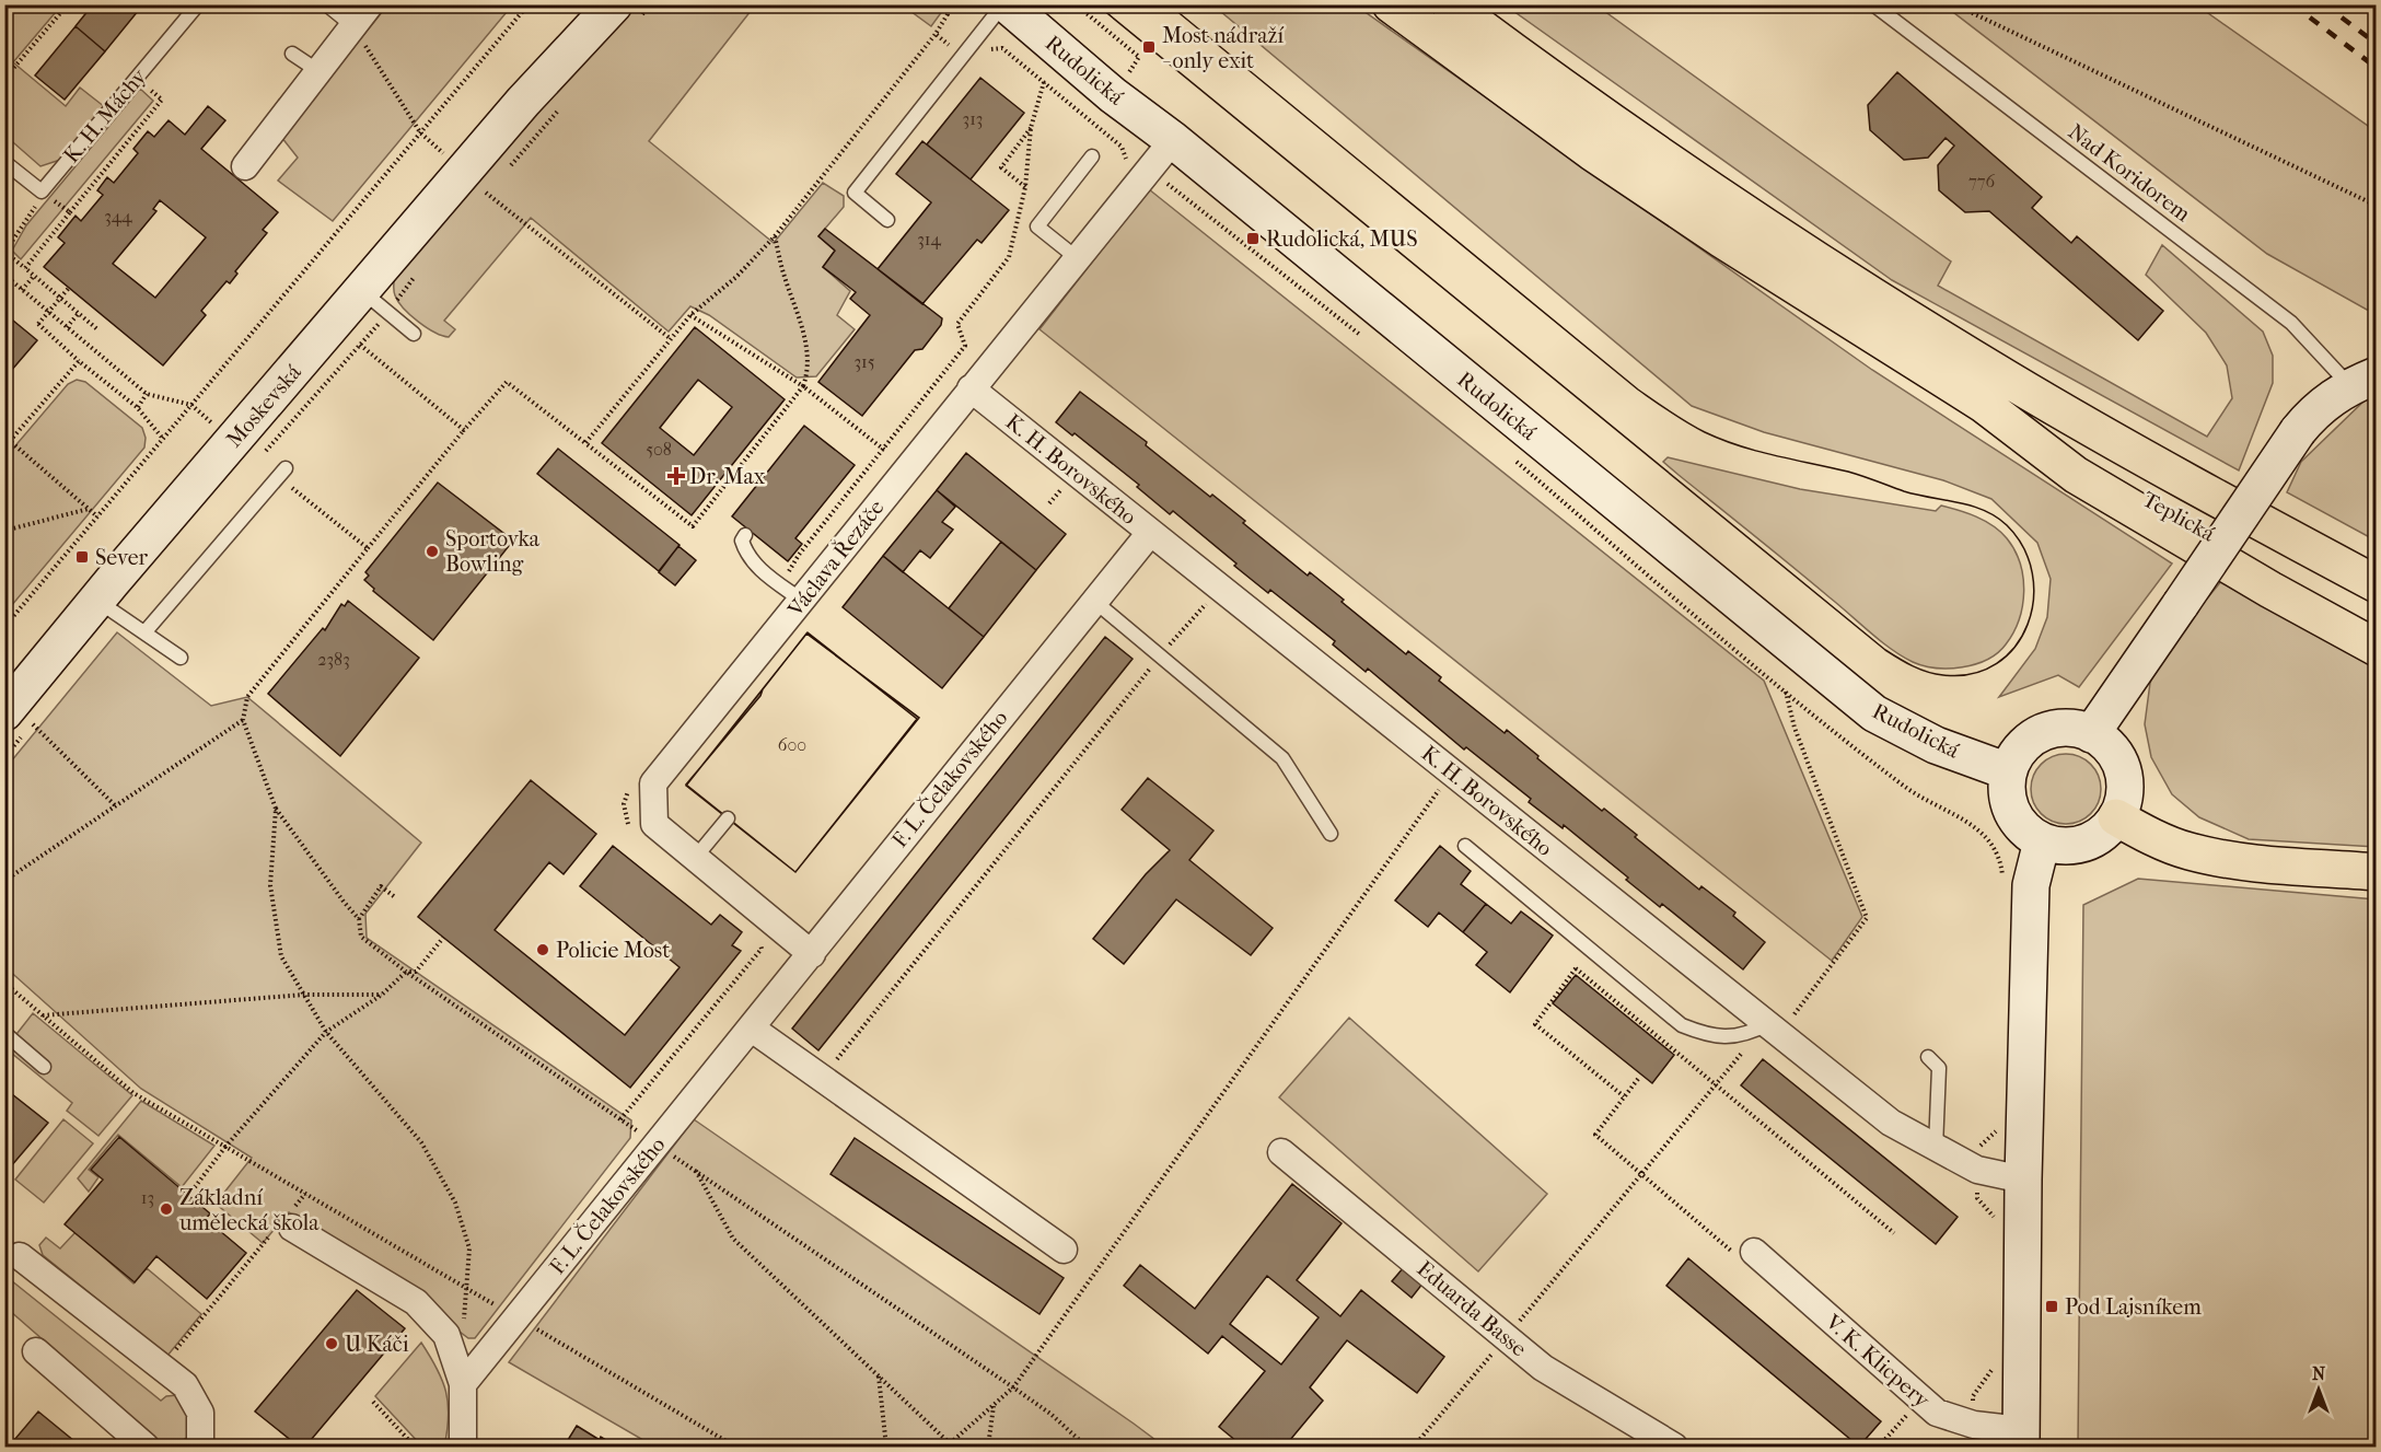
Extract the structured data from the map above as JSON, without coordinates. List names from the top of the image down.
{
  "streets": {
    "highway": ["Teplická"],
    "street": [
      "Rudolická",
      "Moskevská",
      "K. H. Borovského",
      "Václava Řezáče",
      "F. L. Čelakovského",
      "Eduarda Basse",
      "V. K. Klicpery"
    ],
    "lane": ["K. H. Máchy", "Nad Koridorem"]
  },
  "crossings": [
    ["Rudolická", "Václava Řezáče"],
    ["K. H. Borovského", "Václava Řezáče"],
    ["K. H. Borovského", "F. L. Čelakovského"],
    ["Václava Řezáče", "F. L. Čelakovského"]
  ],
  "places": {
    "transit": [
      "Most nádraží - only exit",
      "Rudolická, MUS",
      "Sever",
      "Pod Lajsníkem"
    ],
    "health": ["Dr. Max"],
    "other": [
      "Sportovka Bowling",
      "Policie Most",
      "Základní umělecká škola",
      "U Káči"
    ]
  },
  "house_numbers": [
    "313",
    "776",
    "344",
    "314",
    "315",
    "508",
    "2383",
    "600",
    "13"
  ],
  "north": "top"
}
